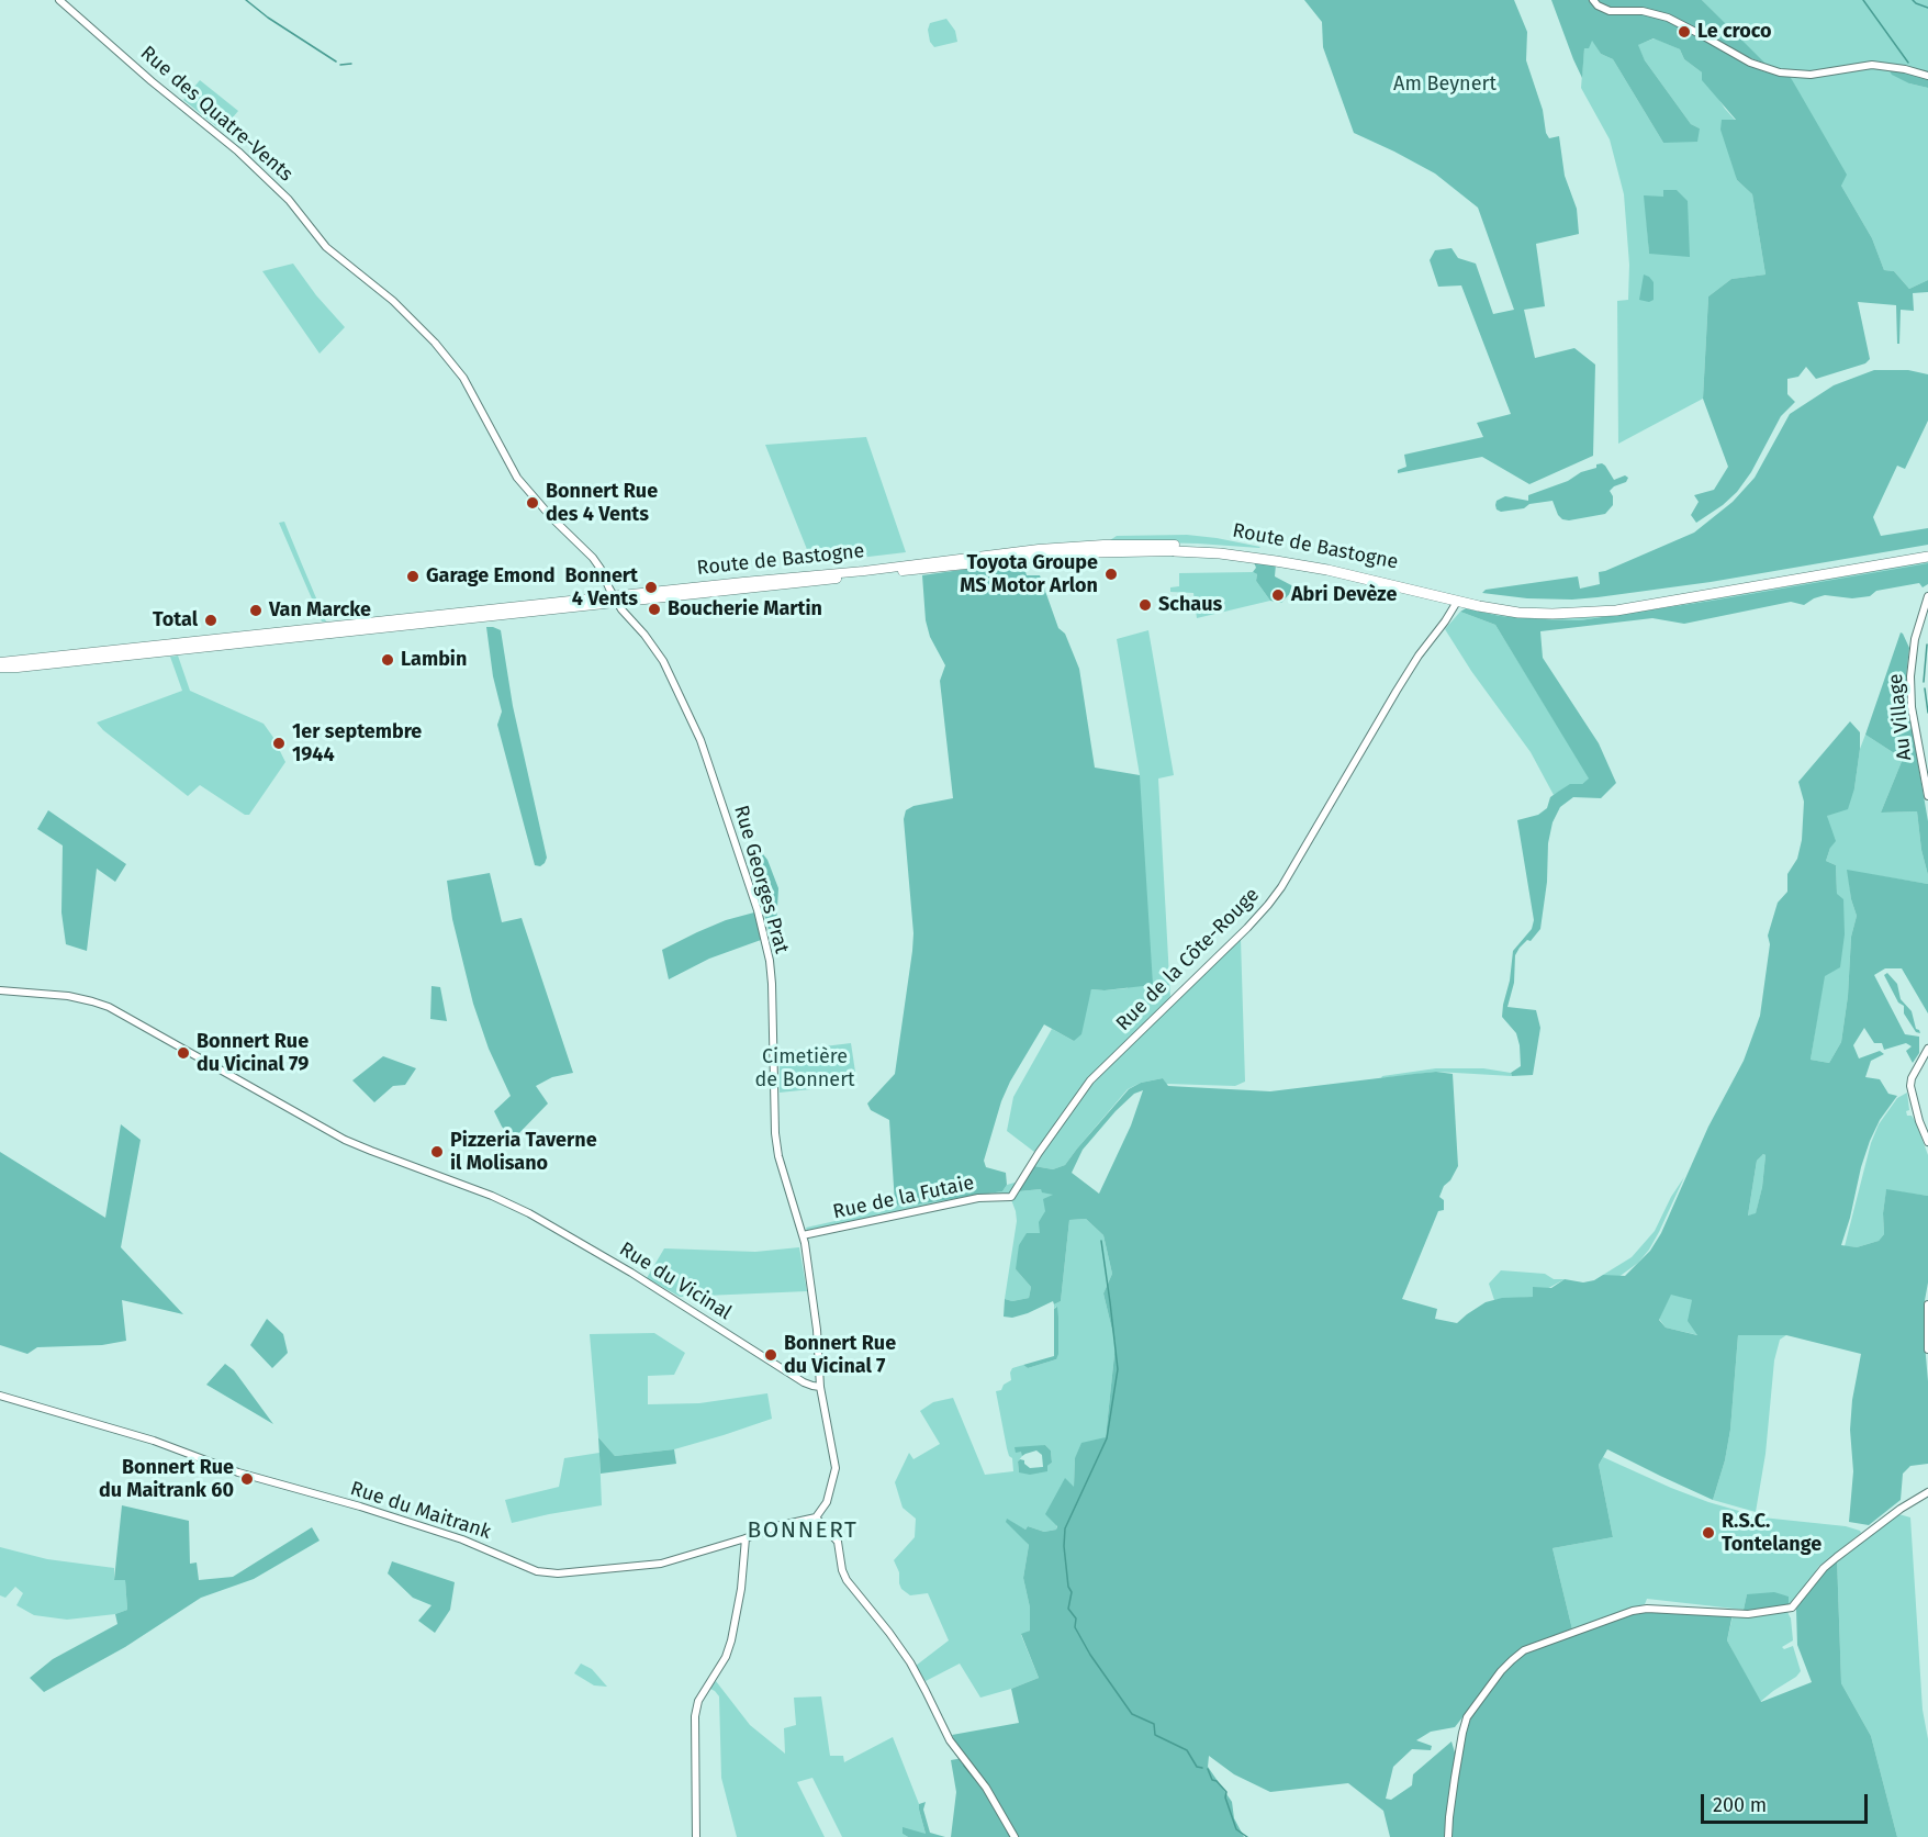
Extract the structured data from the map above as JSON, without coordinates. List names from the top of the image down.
{
  "streets": {
    "highway": ["Route de Bastogne"],
    "street": [
      "Rue des Quatre-Vents",
      "Au Village",
      "Rue Georges Prat",
      "Rue de la Côte-Rouge",
      "Rue de la Futaie",
      "Rue du Vicinal",
      "Rue du Maitrank"
    ]
  },
  "crossings": [
    ["Rue des Quatre-Vents", "Route de Bastogne"],
    ["Rue des Quatre-Vents", "Rue Georges Prat"],
    ["Route de Bastogne", "Rue Georges Prat"],
    ["Route de Bastogne", "Rue de la Côte-Rouge"],
    ["Rue Georges Prat", "Rue de la Futaie"],
    ["Rue Georges Prat", "Rue du Vicinal"],
    ["Rue Georges Prat", "Rue du Maitrank"],
    ["Rue de la Côte-Rouge", "Rue de la Futaie"]
  ],
  "districts": ["BONNERT"],
  "parks": ["Am Beynert", "Cimetière de Bonnert"],
  "places": [
    "Le croco",
    "Bonnert Rue des 4 Vents",
    "Toyota Groupe MS Motor Arlon",
    "Garage Emond",
    "Bonnert 4 Vents",
    "Abri Devèze",
    "Schaus",
    "Boucherie Martin",
    "Van Marcke",
    "Total",
    "Lambin",
    "1er septembre 1944",
    "Bonnert Rue du Vicinal 79",
    "Pizzeria Taverne il Molisano",
    "Bonnert Rue du Vicinal 7",
    "Bonnert Rue du Maitrank 60",
    "R.S.C. Tontelange"
  ],
  "scale_bar": "200 m"
}
